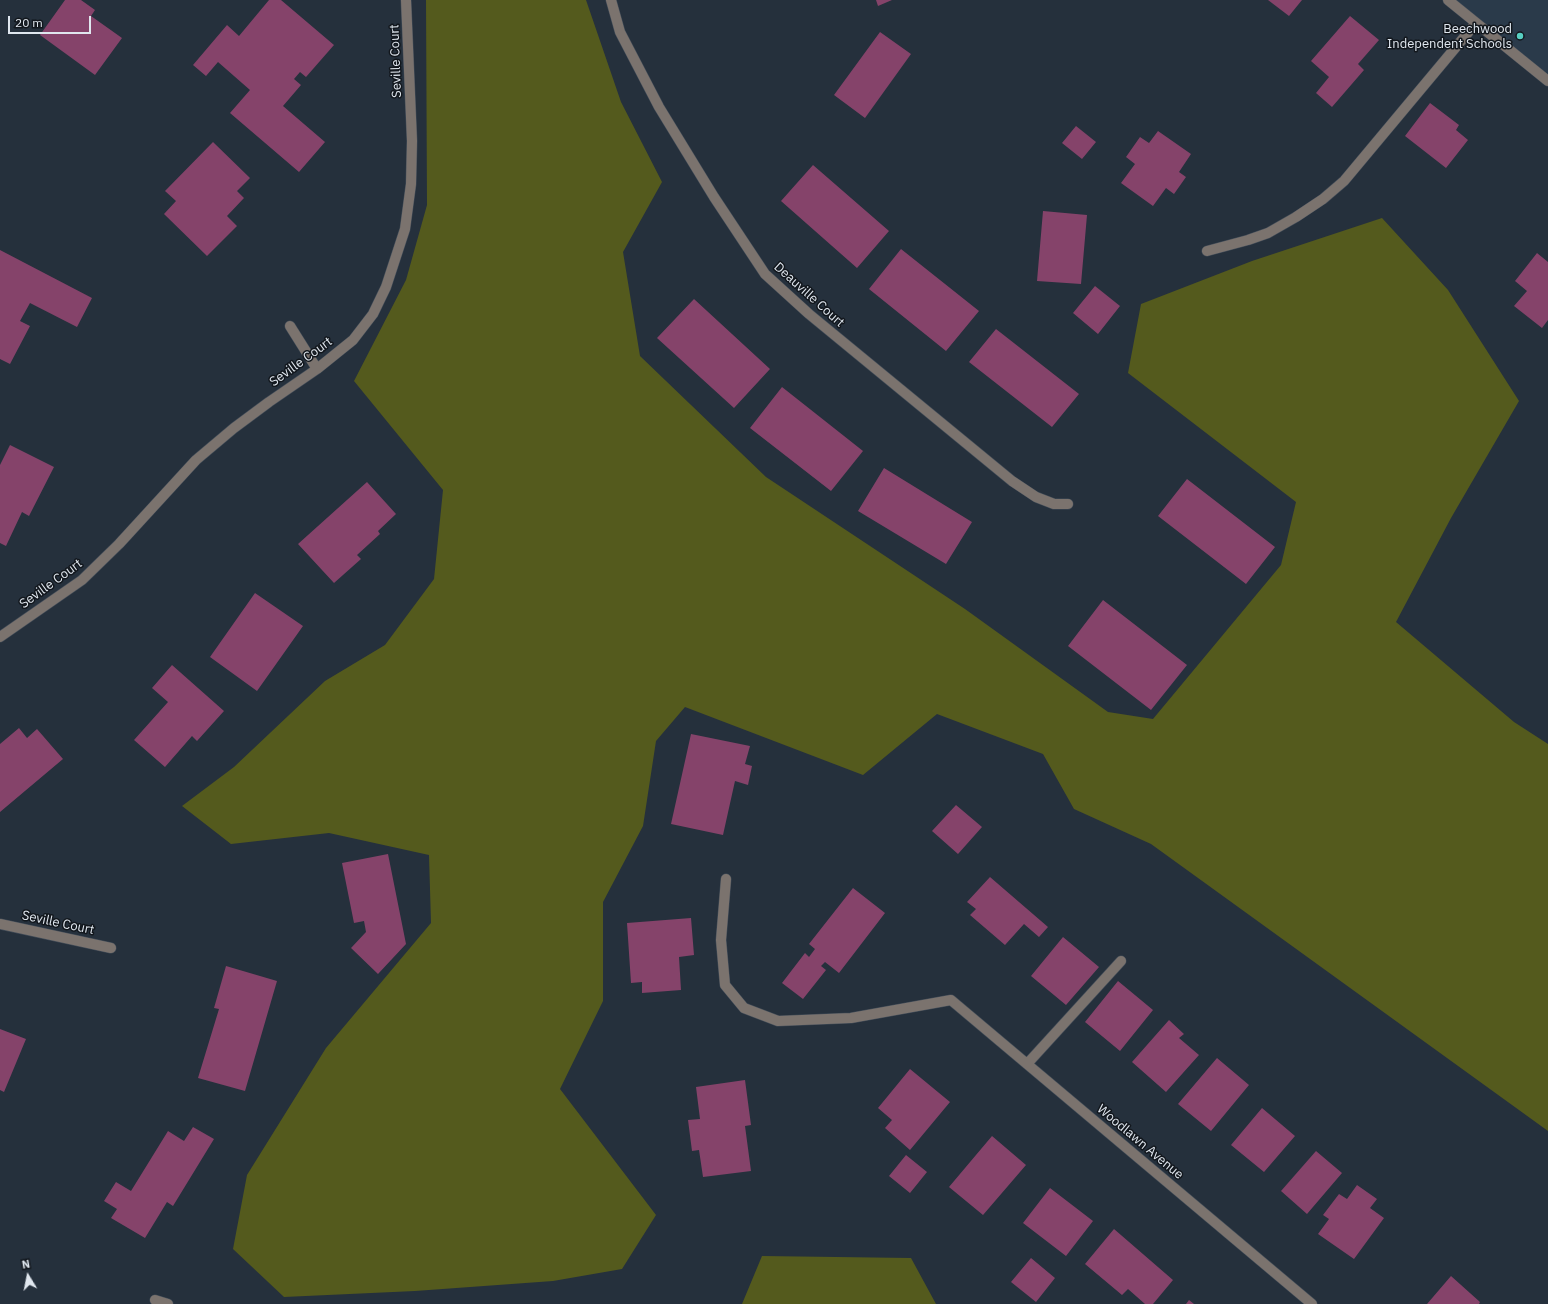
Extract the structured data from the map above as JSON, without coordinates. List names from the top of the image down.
{
  "streets": {
    "street": ["Seville Court", "Deauville Court", "Woodlawn Avenue"]
  },
  "places": ["Beechwood Independent Schools"],
  "scale_bar": "20 m",
  "north": "top"
}
